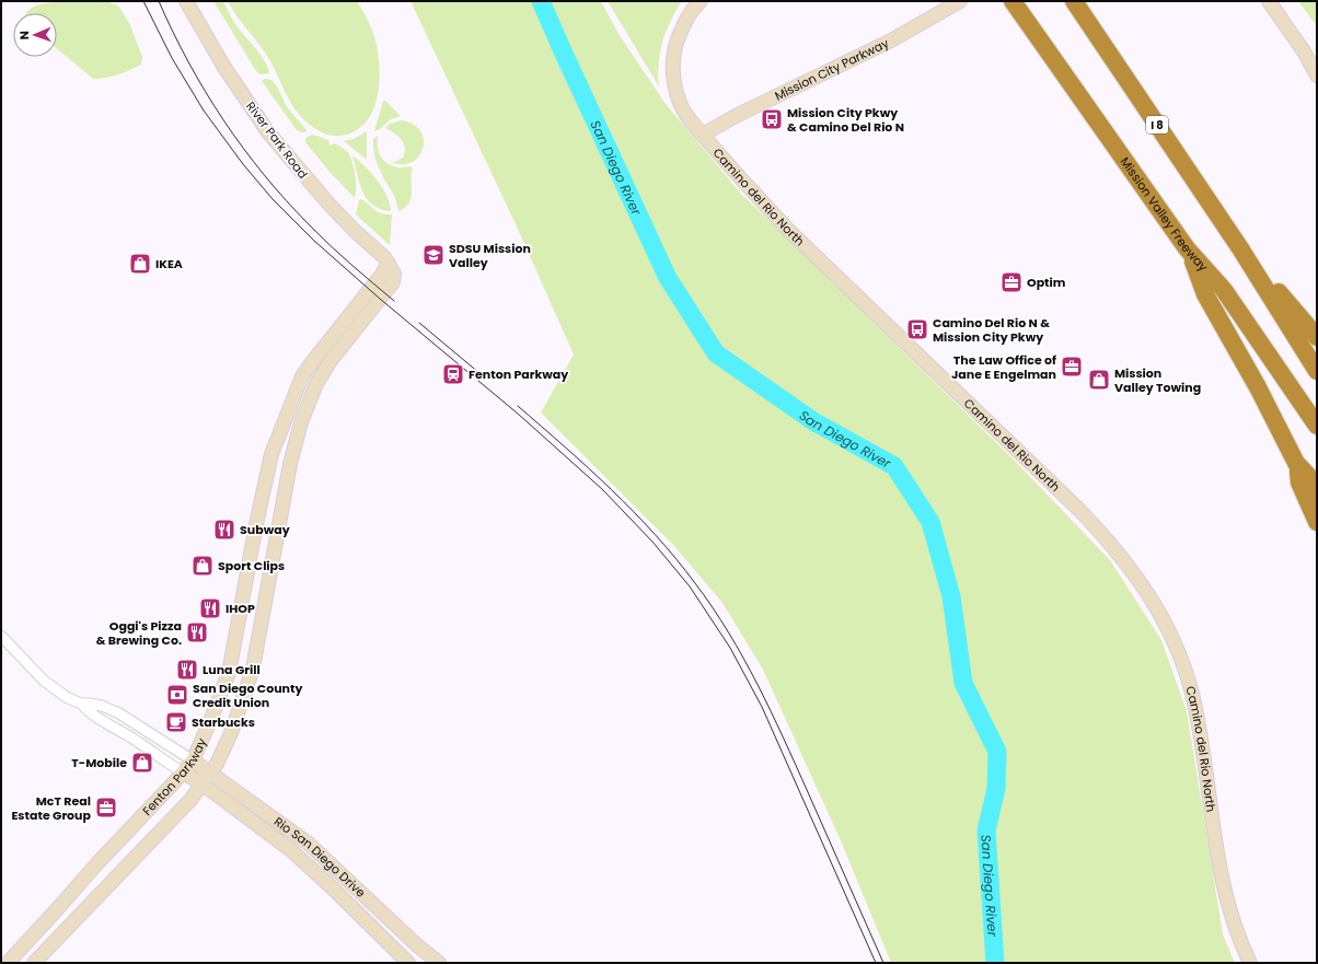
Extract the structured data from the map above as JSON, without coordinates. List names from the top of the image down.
{
  "streets": {
    "highway": ["I 8", "Mission Valley Freeway"],
    "main road": [
      "Mission City Parkway",
      "River Park Road",
      "Camino del Rio North",
      "Fenton Parkway",
      "Rio San Diego Drive"
    ]
  },
  "crossings": [
    ["Mission City Parkway", "Camino del Rio North"],
    ["River Park Road", "Fenton Parkway"],
    ["Fenton Parkway", "Rio San Diego Drive"]
  ],
  "water": ["San Diego River"],
  "places": {
    "bus stop": ["Mission City Pkwy & Camino Del Rio N", "Camino Del Rio N & Mission City Pkwy"],
    "school or university": ["SDSU Mission Valley"],
    "shop": [
      "IKEA",
      "Mission Valley Towing",
      "Sport Clips",
      "T-Mobile"
    ],
    "office": ["Optim", "The Law Office of Jane E Engelman", "McT Real Estate Group"],
    "station": ["Fenton Parkway"],
    "restaurant": [
      "Subway",
      "IHOP",
      "Oggi's Pizza & Brewing Co.",
      "Luna Grill"
    ],
    "bank": ["San Diego County Credit Union"],
    "cafe": ["Starbucks"]
  },
  "north": "left"
}
